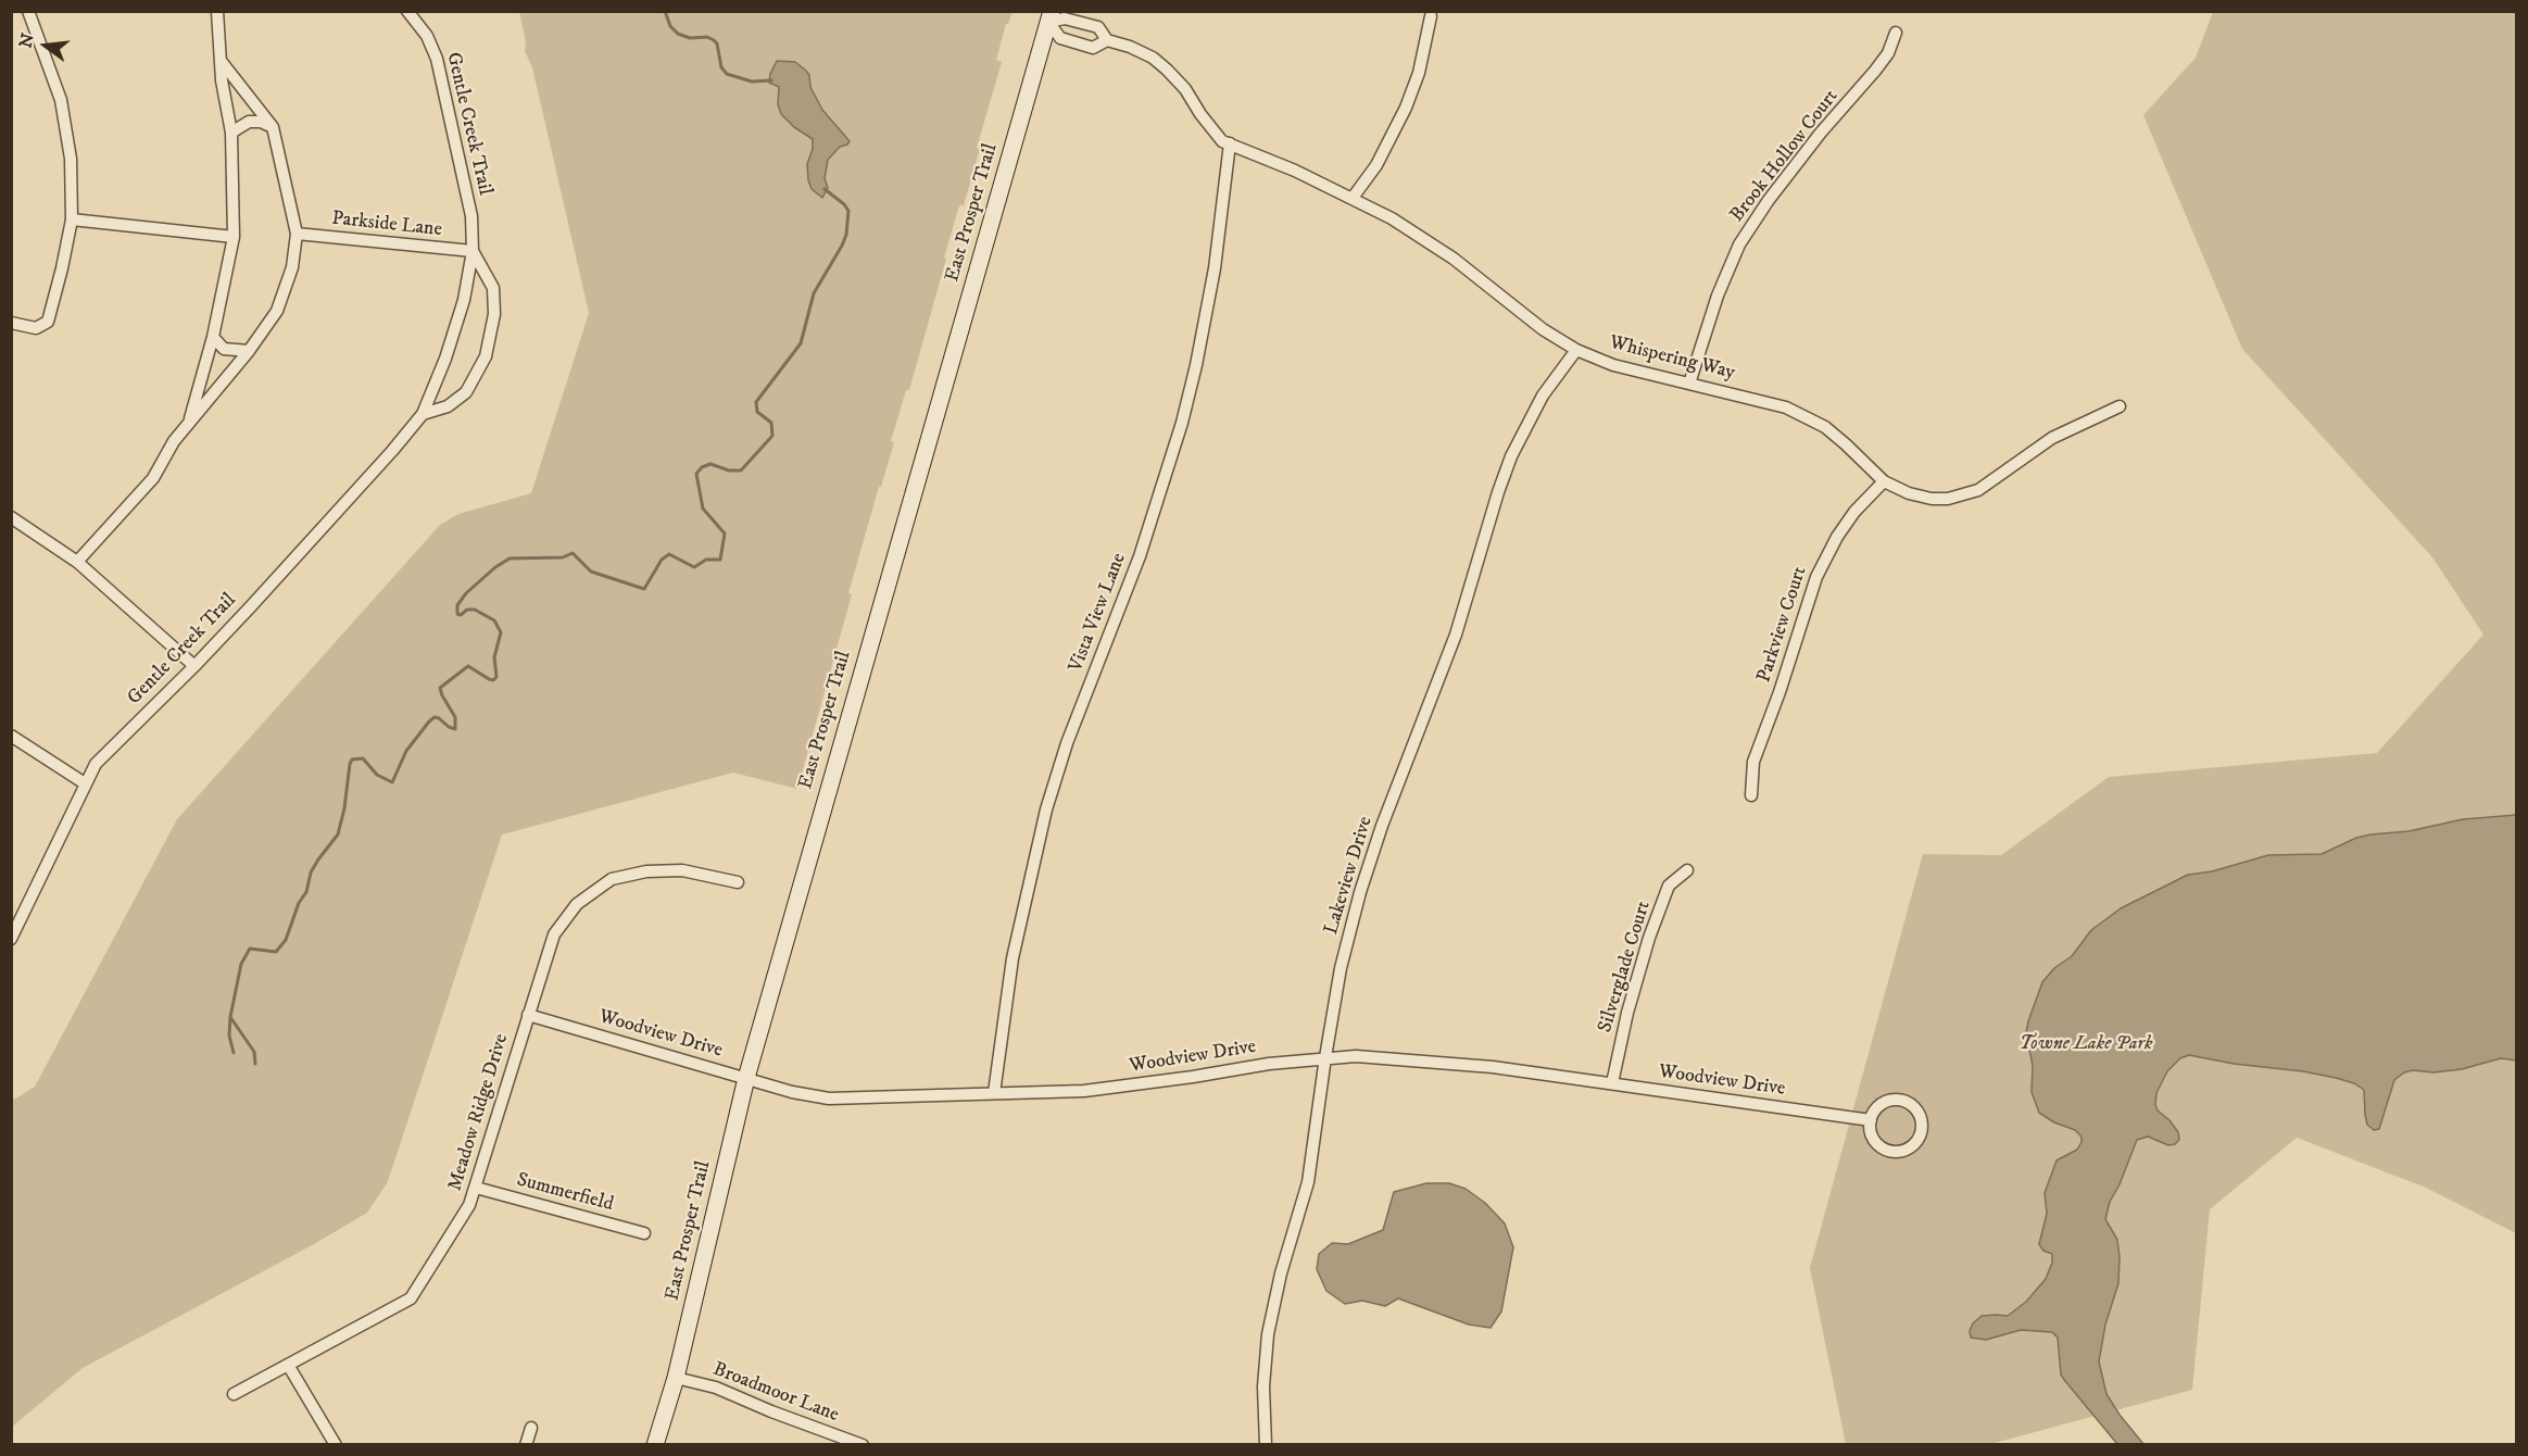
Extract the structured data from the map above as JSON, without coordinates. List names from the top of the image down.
{
  "streets": {
    "main road": ["East Prosper Trail"],
    "street": [
      "Gentle Creek Trail",
      "Brook Hollow Court",
      "Parkside Lane",
      "Whispering Way",
      "Vista View Lane",
      "Parkview Court",
      "Lakeview Drive",
      "Silverglade Court",
      "Woodview Drive",
      "Meadow Ridge Drive",
      "Summerfield",
      "Broadmoor Lane"
    ]
  },
  "crossings": [
    ["Gentle Creek Trail", "Parkside Lane"],
    ["Brook Hollow Court", "Whispering Way"],
    ["East Prosper Trail", "Whispering Way"],
    ["East Prosper Trail", "Woodview Drive"],
    ["East Prosper Trail", "Broadmoor Lane"],
    ["Whispering Way", "Vista View Lane"],
    ["Whispering Way", "Parkview Court"],
    ["Whispering Way", "Lakeview Drive"],
    ["Vista View Lane", "Woodview Drive"],
    ["Lakeview Drive", "Woodview Drive"],
    ["Silverglade Court", "Woodview Drive"],
    ["Woodview Drive", "Meadow Ridge Drive"],
    ["Meadow Ridge Drive", "Summerfield"]
  ],
  "parks": ["Towne Lake Park"],
  "north": "left"
}
